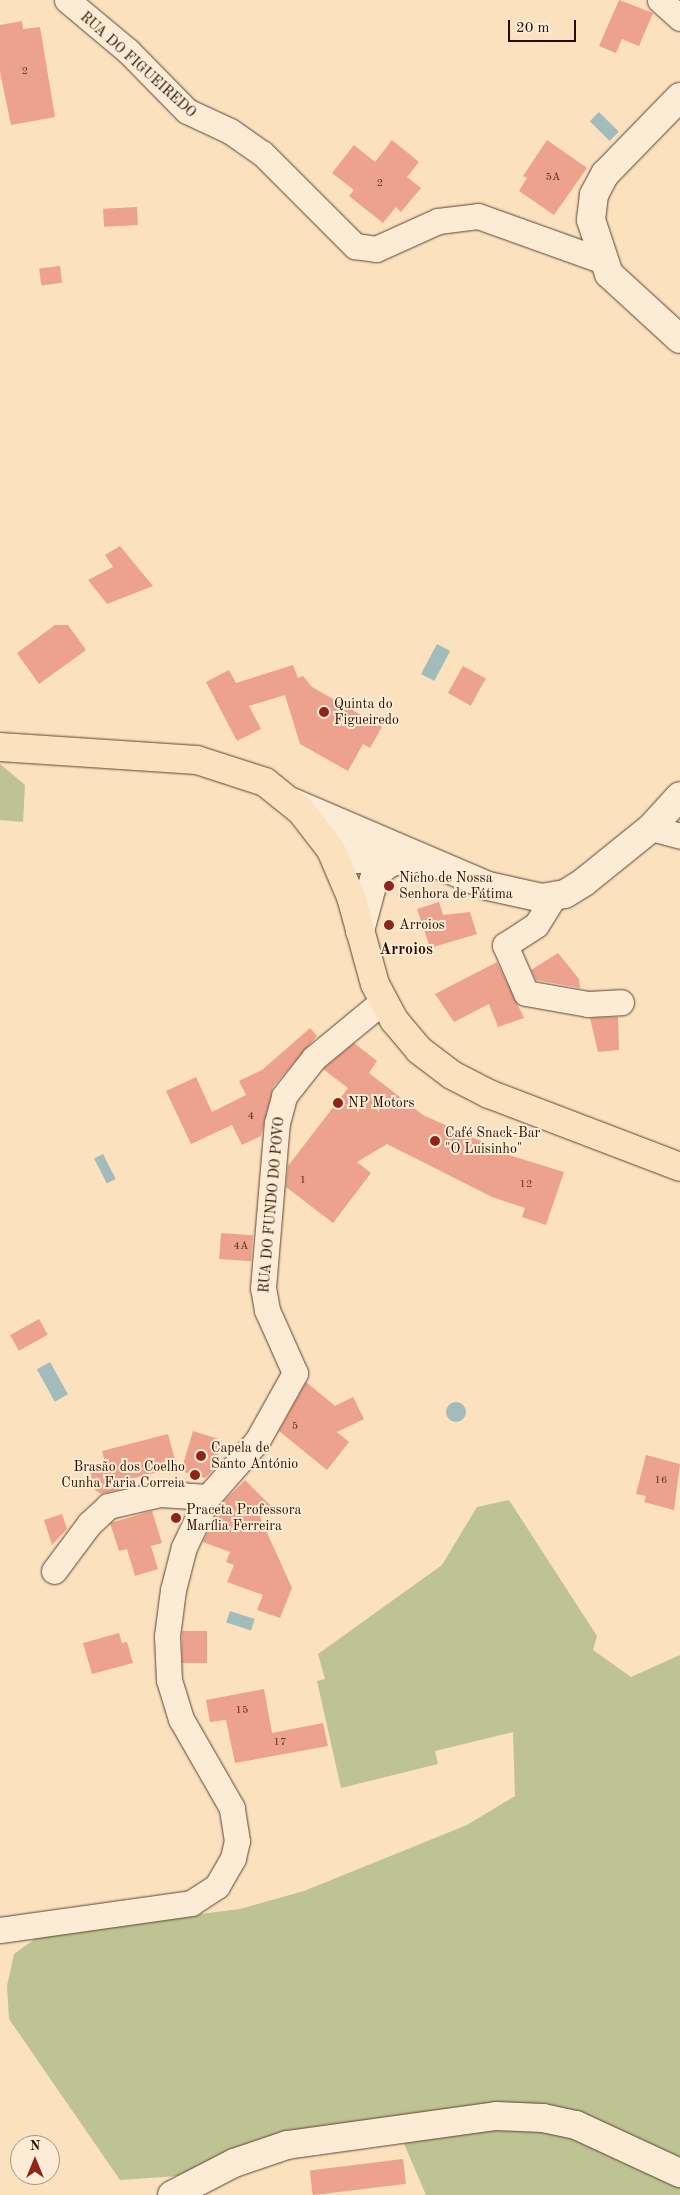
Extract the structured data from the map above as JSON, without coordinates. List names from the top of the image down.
{
  "streets": {
    "street": ["RUA DO FIGUEIREDO", "RUA DO FUNDO DO POVO"]
  },
  "districts": ["Arroios"],
  "places": [
    "Quinta do Figueiredo",
    "Nicho de Nossa Senhora de Fátima",
    "Arroios",
    "NP Motors",
    "Café Snack-Bar \"O Luisinho\"",
    "Capela de Santo António",
    "Brasão dos Coelho Cunha Faria Correia",
    "Praceta Professora Marília Ferreira"
  ],
  "house_numbers": [
    "2",
    "5A",
    "2",
    "4",
    "1",
    "12",
    "4A",
    "5",
    "16",
    "15",
    "17"
  ],
  "scale_bar": "20 m",
  "north": "top"
}
